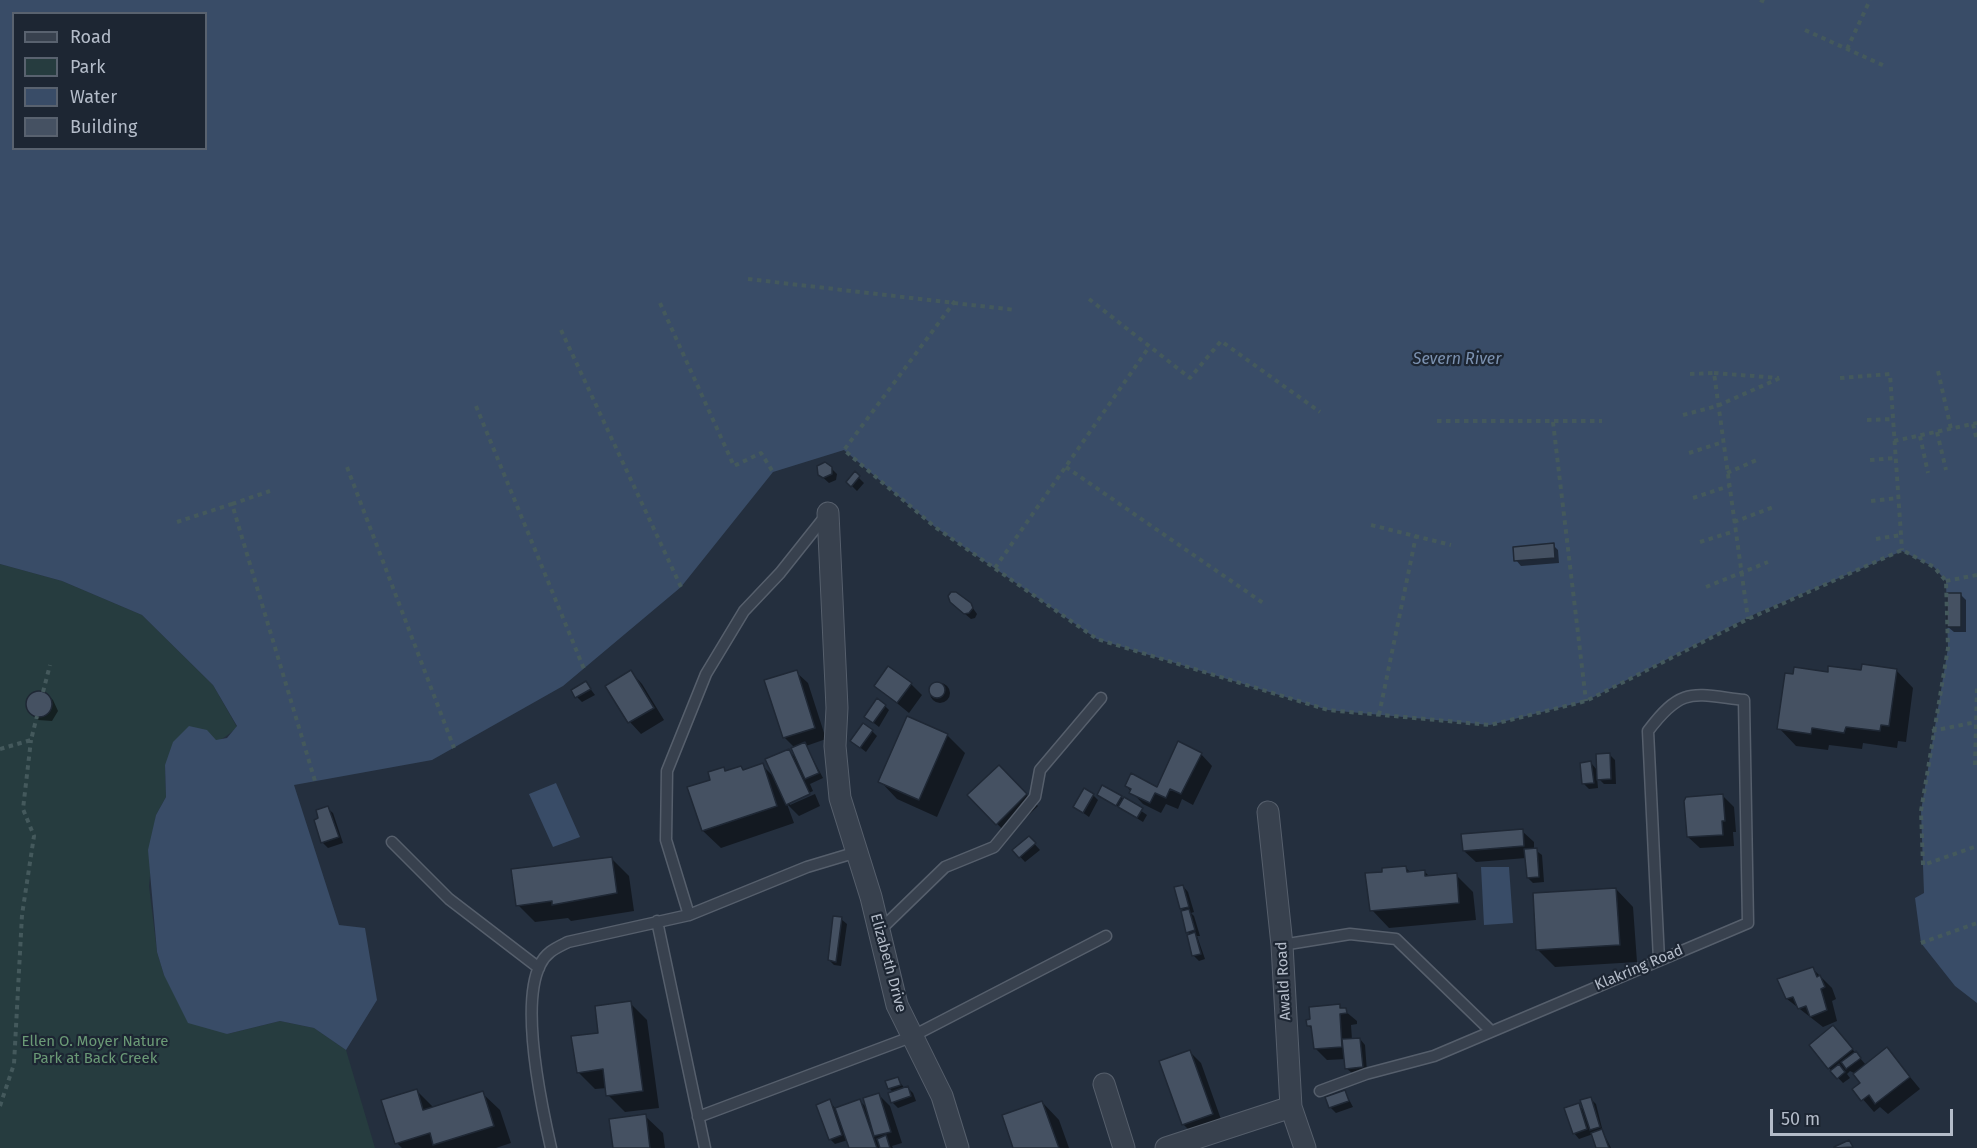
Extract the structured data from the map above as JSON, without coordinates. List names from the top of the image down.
{
  "streets": {
    "street": ["Elizabeth Drive", "Awald Road"],
    "lane": ["Klakring Road"]
  },
  "water": ["Severn River"],
  "parks": ["Ellen O. Moyer Nature Park at Back Creek"],
  "legend": [
    "Road",
    "Park",
    "Water",
    "Building"
  ],
  "scale_bar": "50 m"
}
